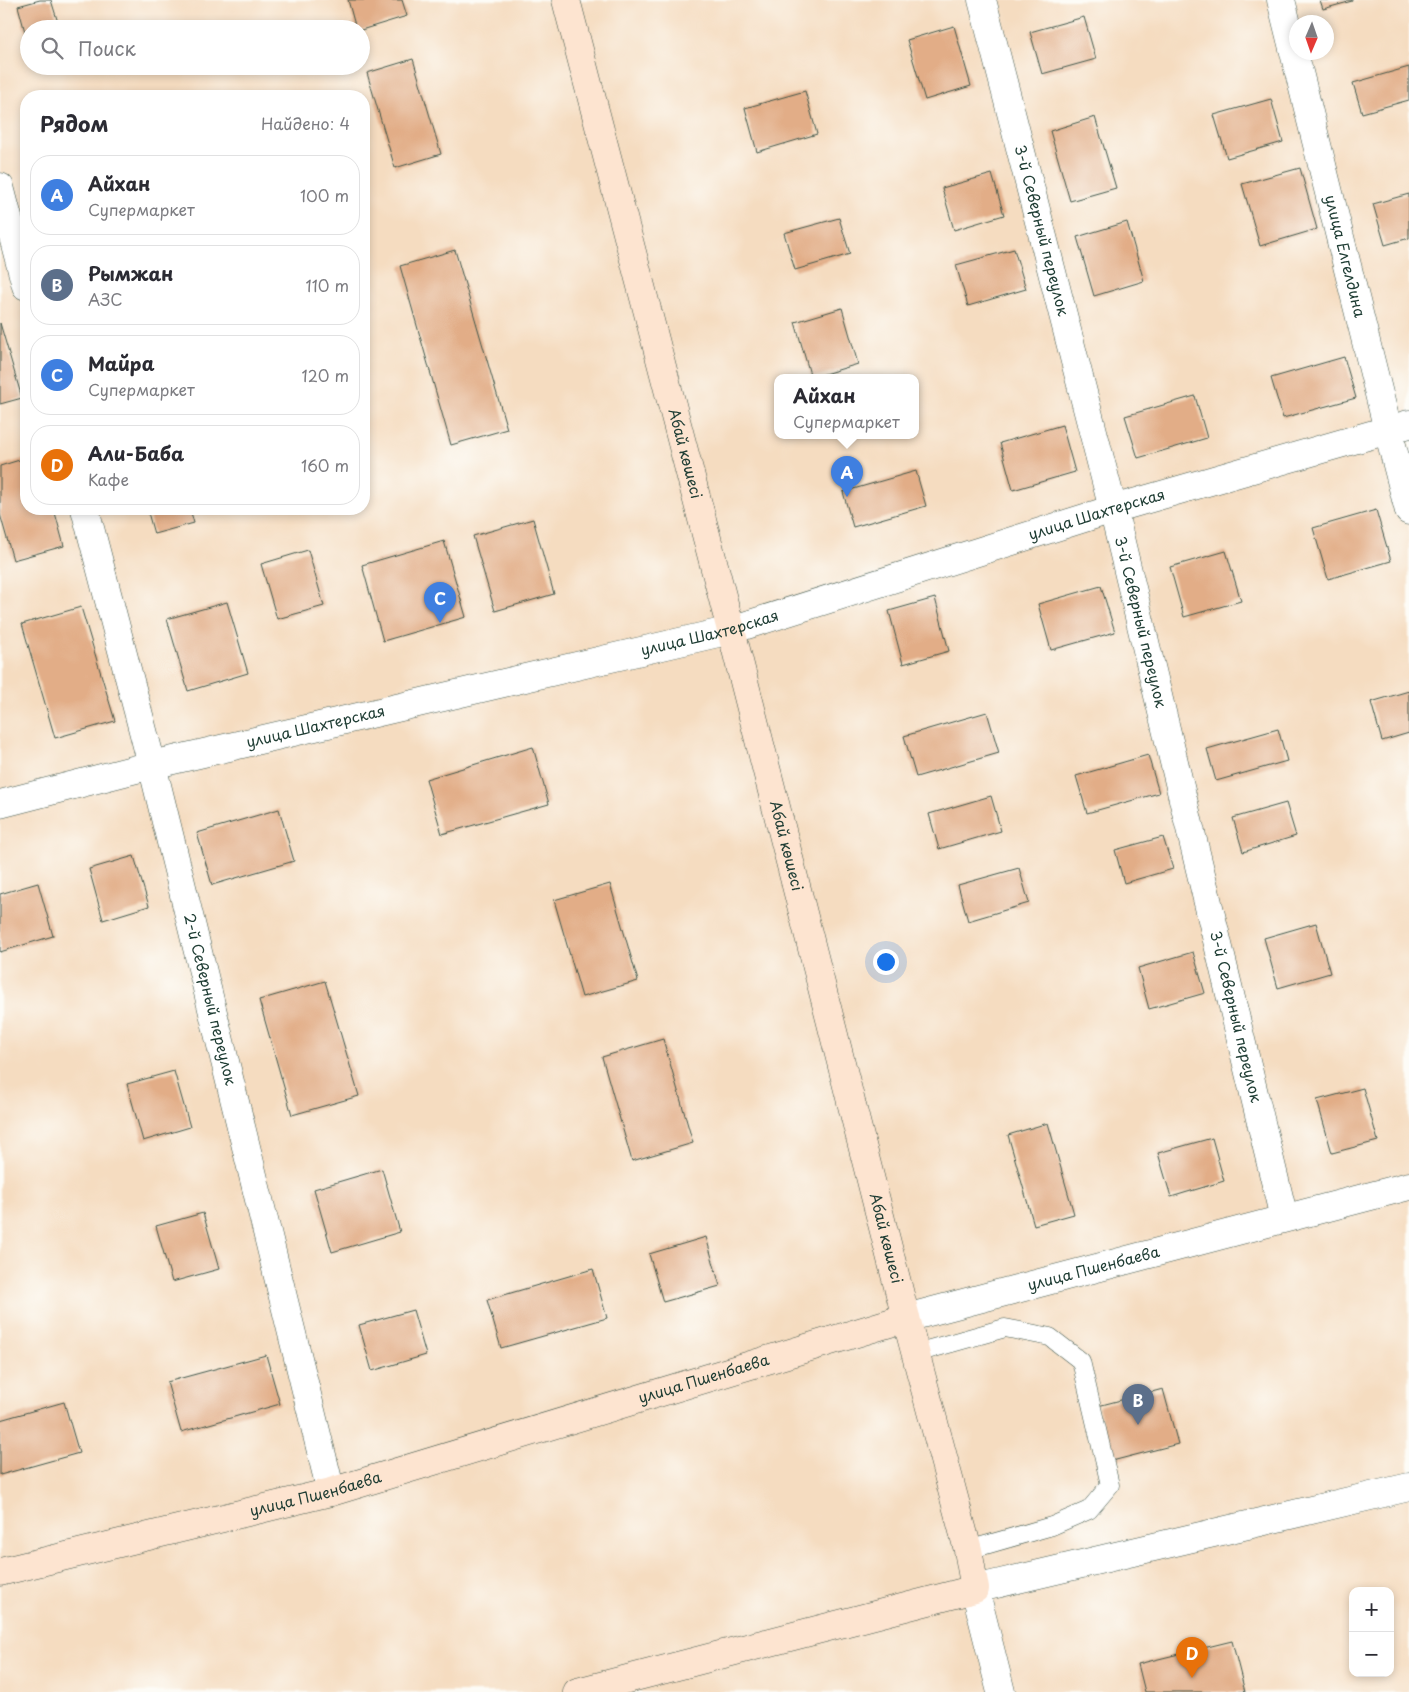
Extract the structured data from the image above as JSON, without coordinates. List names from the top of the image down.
{
  "streets": {
    "main road": ["Абай көшесі", "улица Пшенбаева"],
    "street": [
      "3-й Северный переулок",
      "улица Елгелдина",
      "улица Шахтерская",
      "2-й Северный переулок"
    ]
  },
  "crossings": [
    ["3-й Северный переулок", "улица Шахтерская"],
    ["3-й Северный переулок", "улица Пшенбаева"],
    ["улица Елгелдина", "улица Шахтерская"],
    ["Абай көшесі", "улица Шахтерская"],
    ["Абай көшесі", "улица Пшенбаева"],
    ["улица Шахтерская", "2-й Северный переулок"],
    ["2-й Северный переулок", "улица Пшенбаева"]
  ],
  "north": "bottom",
  "page": {
    "search": "Поиск",
    "heading": ["Рядом", "Найдено: 4"],
    "list": [
      {
        "mark": "A",
        "name": "Айхан",
        "note": "Супермаркет",
        "value": "100 m"
      },
      {
        "mark": "B",
        "name": "Рымжан",
        "note": "АЗС",
        "value": "110 m"
      },
      {
        "mark": "C",
        "name": "Майра",
        "note": "Супермаркет",
        "value": "120 m"
      },
      {
        "mark": "D",
        "name": "Али-Баба",
        "note": "Кафе",
        "value": "160 m"
      }
    ],
    "popup": ["Айхан", "Супермаркет"],
    "pins": [
      "A",
      "C",
      "B",
      "D"
    ],
    "map_buttons": ["+", "−"]
  }
}
